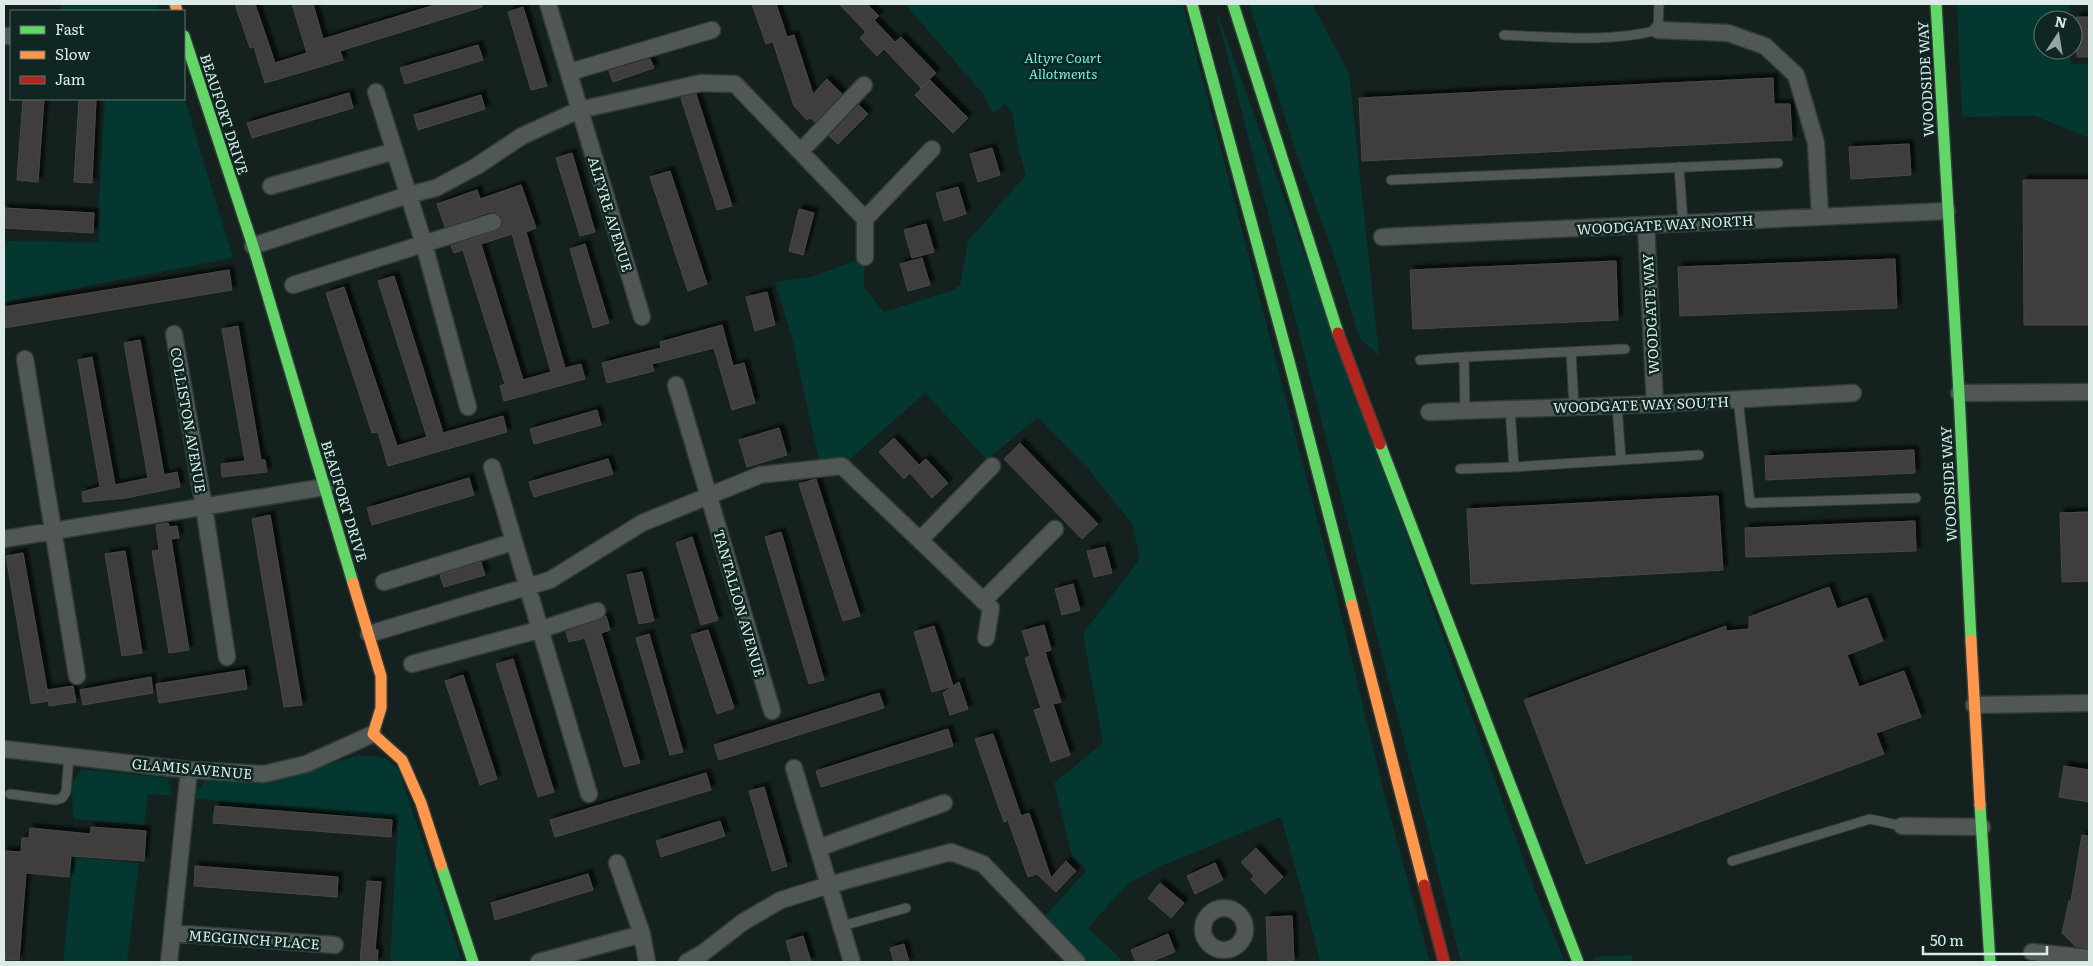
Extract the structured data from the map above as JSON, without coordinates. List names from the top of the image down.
{
  "streets": {
    "main road": ["WOODSIDE WAY", "BEAUFORT DRIVE"],
    "street": [
      "ALTYRE AVENUE",
      "WOODGATE WAY NORTH",
      "WOODGATE WAY",
      "WOODGATE WAY SOUTH",
      "COLLISTON AVENUE",
      "TANTALLON AVENUE",
      "GLAMIS AVENUE",
      "MEGGINCH PLACE"
    ]
  },
  "crossings": [
    ["WOODSIDE WAY", "WOODGATE WAY NORTH"],
    ["BEAUFORT DRIVE", "COLLISTON AVENUE"],
    ["BEAUFORT DRIVE", "GLAMIS AVENUE"],
    ["WOODGATE WAY NORTH", "WOODGATE WAY"],
    ["WOODGATE WAY", "WOODGATE WAY SOUTH"],
    ["GLAMIS AVENUE", "MEGGINCH PLACE"]
  ],
  "parks": ["Altyre Court Allotments"],
  "legend": ["Fast", "Slow", "Jam"],
  "scale_bar": "50 m",
  "north": "top"
}
